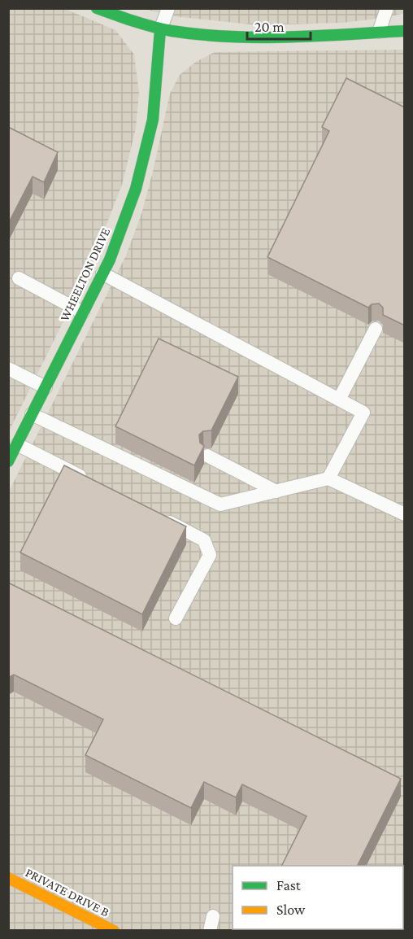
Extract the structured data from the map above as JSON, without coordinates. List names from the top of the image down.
{
  "streets": {
    "street": ["WHEELTON DRIVE", "PRIVATE DRIVE B"]
  },
  "legend": ["Fast", "Slow"],
  "scale_bar": "20 m"
}
